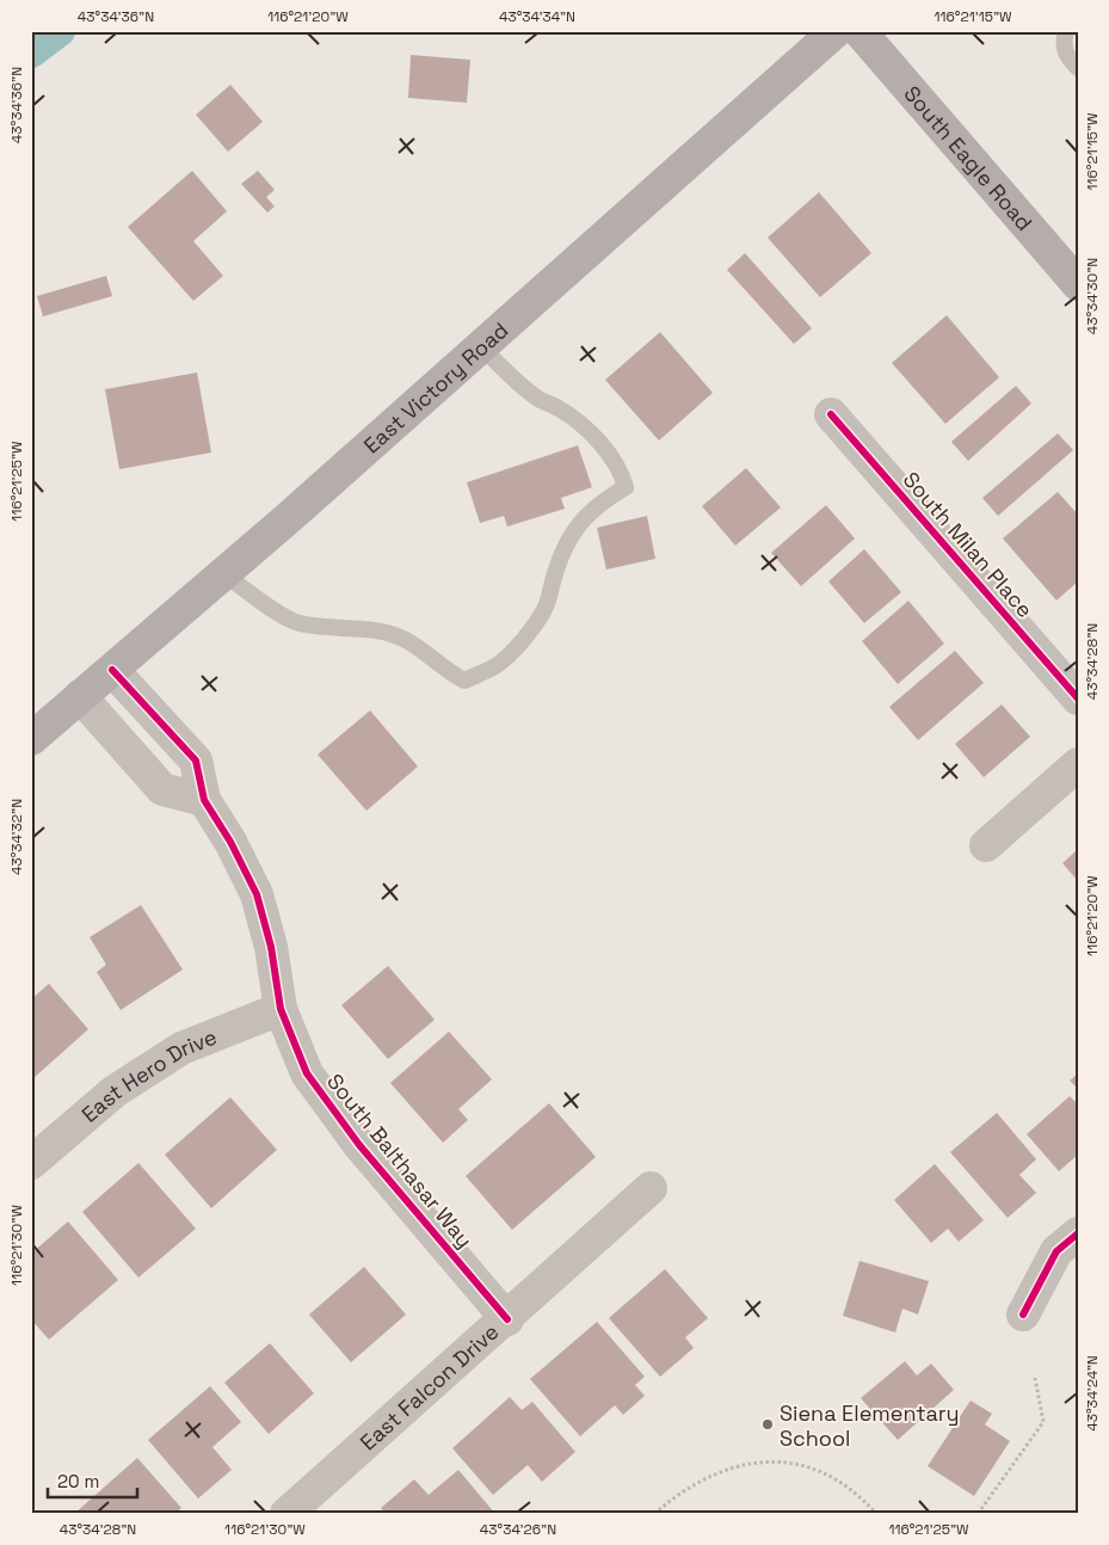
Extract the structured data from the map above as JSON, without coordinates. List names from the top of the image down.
{
  "streets": {
    "main road": ["South Eagle Road", "East Victory Road"],
    "street": [
      "South Milan Place",
      "East Hero Drive",
      "South Balthasar Way",
      "East Falcon Drive"
    ]
  },
  "crossings": [
    ["East Victory Road", "South Balthasar Way"],
    ["East Hero Drive", "South Balthasar Way"],
    ["South Balthasar Way", "East Falcon Drive"]
  ],
  "places": ["Siena Elementary School"],
  "scale_bar": "20 m",
  "coordinates": [
    "43°34'36\"N",
    "116°21'20\"W",
    "43°34'34\"N",
    "116°21'15\"W",
    "43°34'30\"N",
    "116°21'25\"W",
    "43°34'28\"N",
    "43°34'32\"N",
    "116°21'30\"W",
    "43°34'24\"N",
    "43°34'26\"N"
  ]
}
